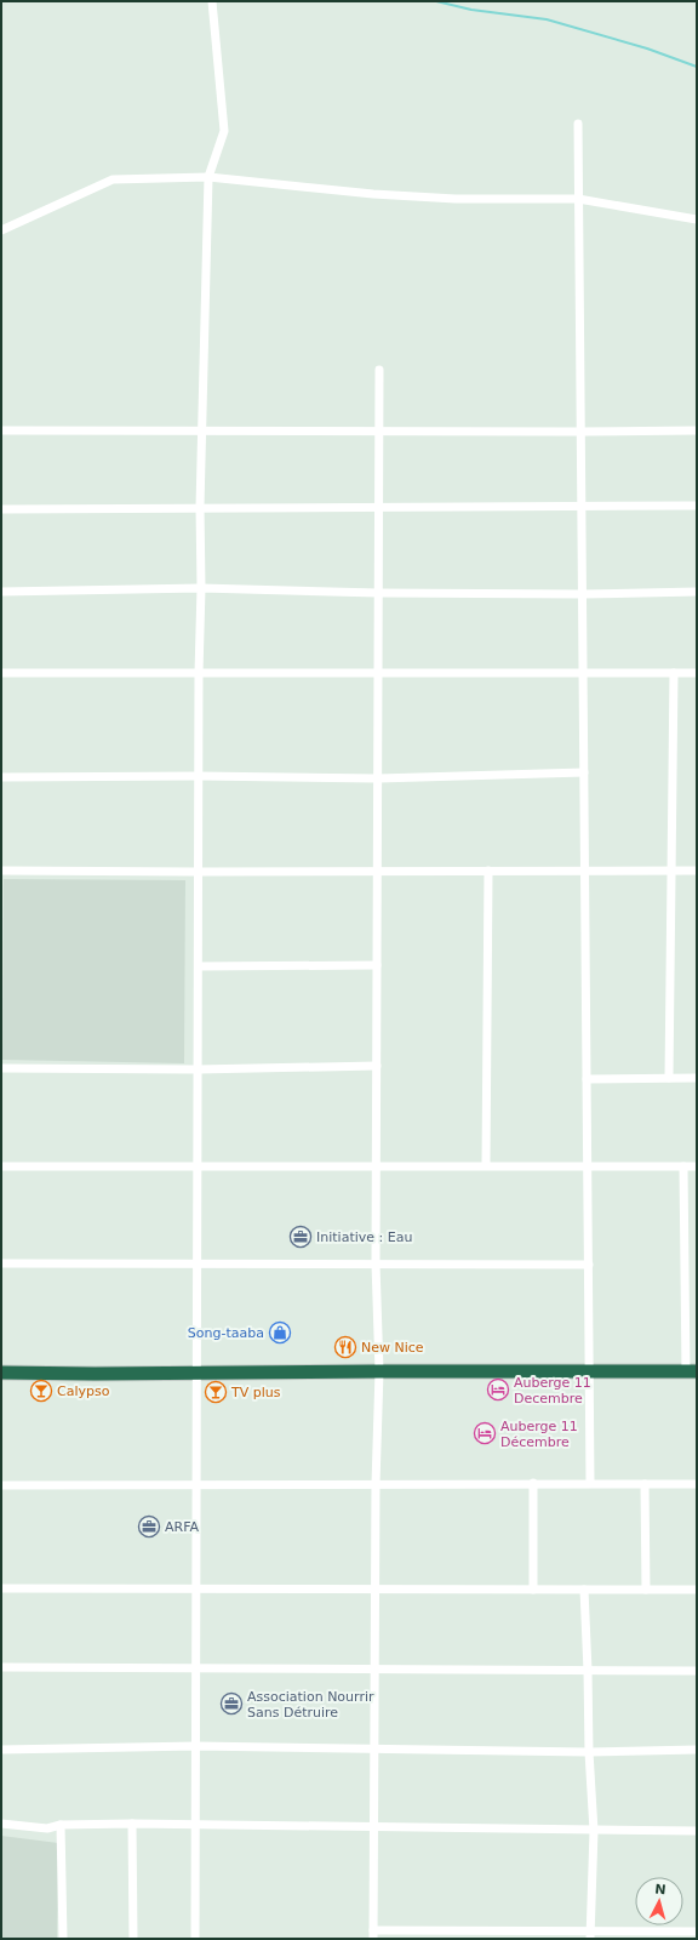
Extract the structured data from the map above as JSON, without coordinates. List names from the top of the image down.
{
  "places": {
    "office": ["Initiative : Eau", "ARFA", "Association Nourrir Sans Détruire"],
    "shop": ["Song-taaba"],
    "restaurant": ["New Nice"],
    "hotel": ["Auberge 11 Decembre", "Auberge 11 Décembre"],
    "bar": ["Calypso", "TV plus"]
  },
  "north": "top"
}
